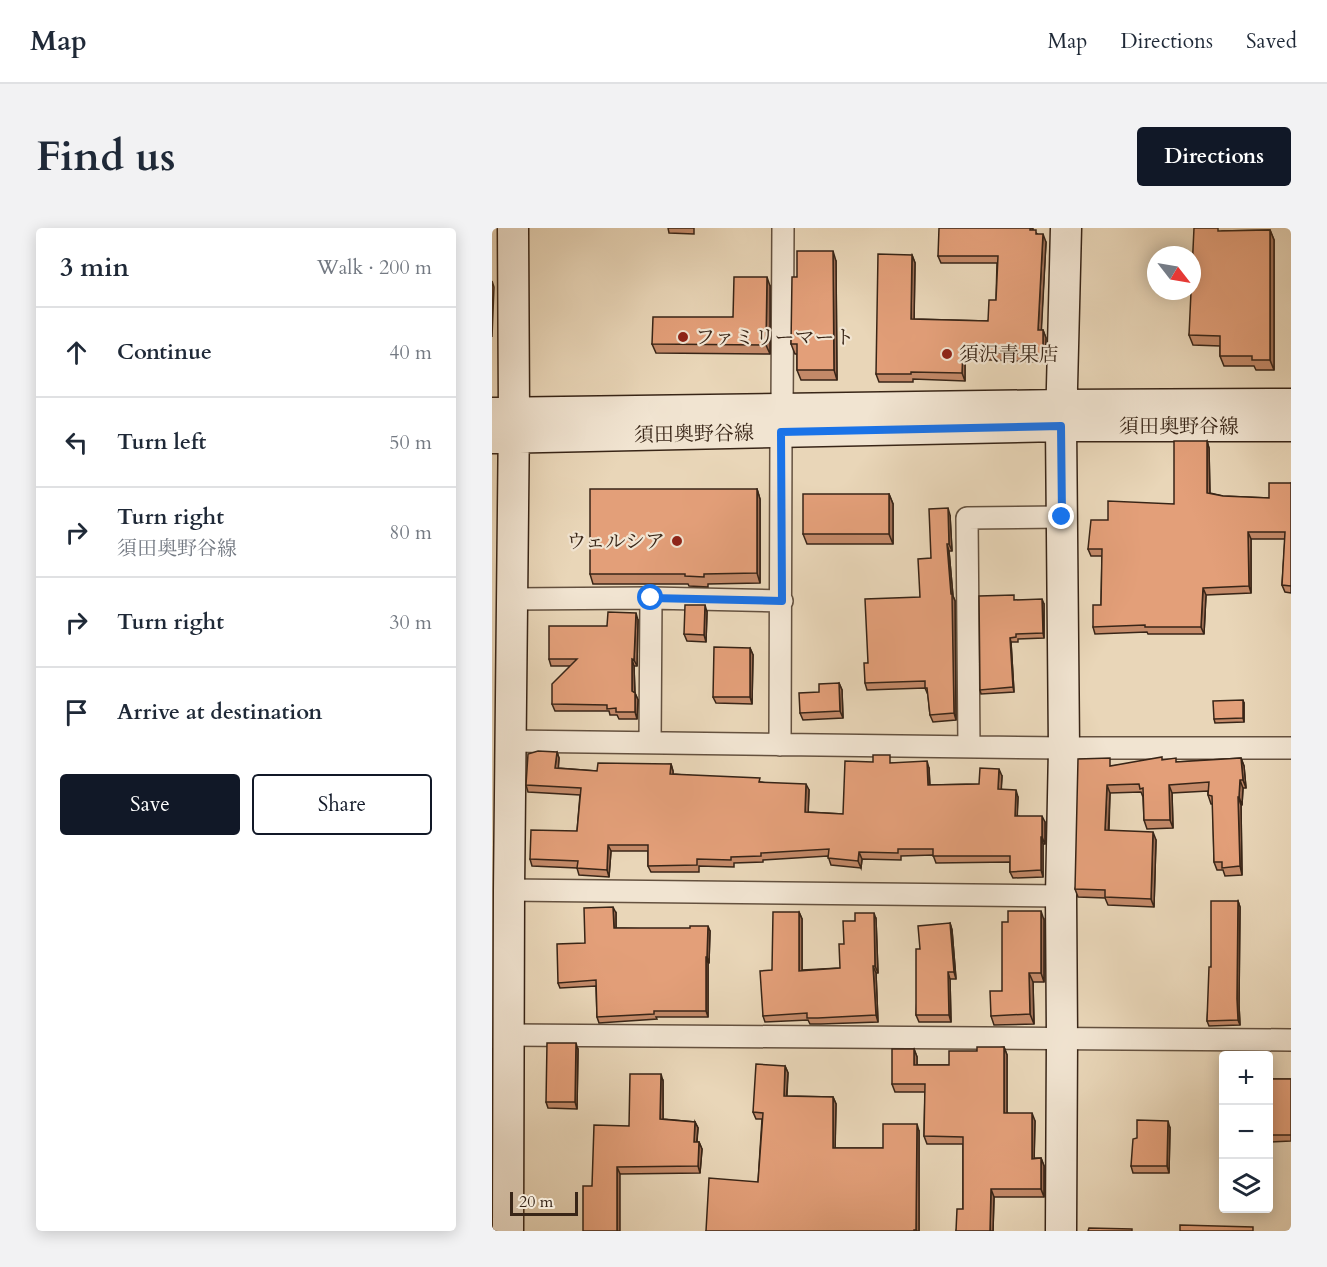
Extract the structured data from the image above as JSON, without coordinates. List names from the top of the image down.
{
  "streets": {
    "street": ["須田奥野谷線"]
  },
  "places": ["ファミリーマート", "須沢青果店", "ウェルシア"],
  "scale_bar": "20 m",
  "north": "bottom right",
  "page": {
    "header": "Map",
    "nav": ["Map", "Directions", "Saved"],
    "buttons": [
      "Directions",
      ["Save", "Share"]
    ],
    "title": "Find us",
    "heading": ["3 min", "Walk · 200 m"],
    "list": [
      ["Continue", "40 m"],
      ["Turn left", "50 m"],
      ["Turn right", "須田奥野谷線", "80 m"],
      ["Turn right", "30 m"],
      "Arrive at destination"
    ],
    "map_buttons": ["+", "−"],
    "scale": "20 m"
  }
}
